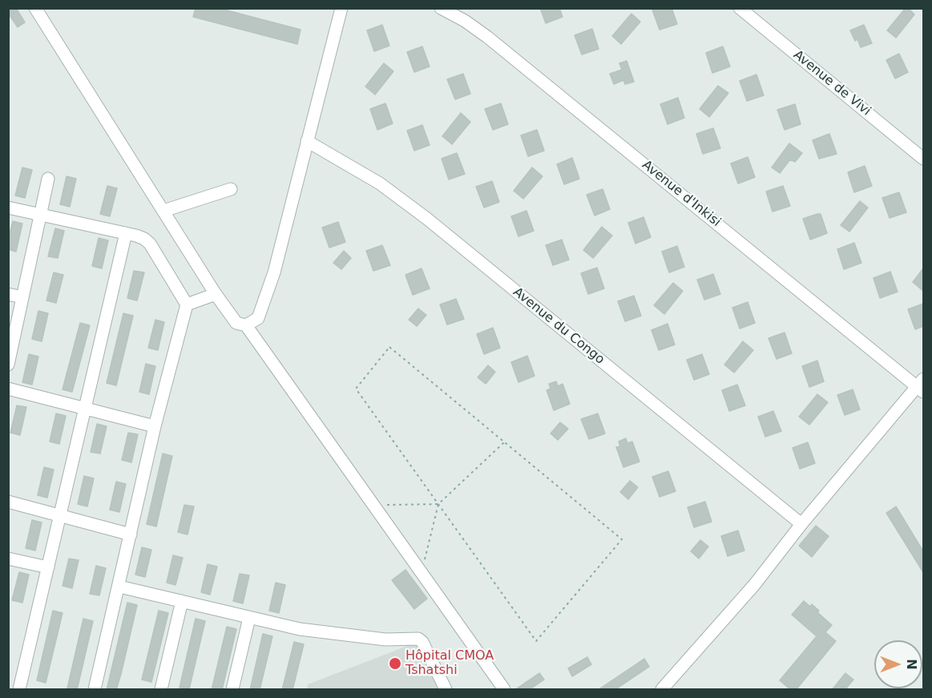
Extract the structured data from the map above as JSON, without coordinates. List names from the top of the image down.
{
  "streets": {
    "street": ["Avenue de Vivi", "Avenue d'Inkisi", "Avenue du Congo"]
  },
  "places": ["Hôpital CMOA Tshatshi"],
  "north": "right"
}
